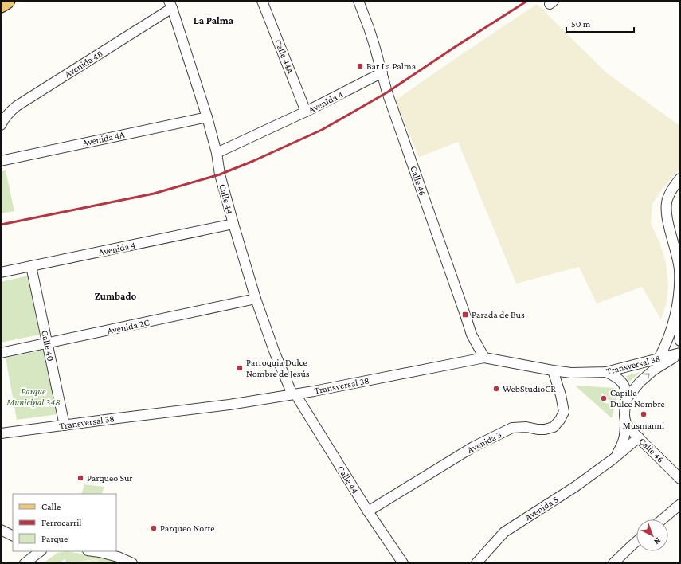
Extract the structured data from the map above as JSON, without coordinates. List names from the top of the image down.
{
  "streets": {
    "street": [
      "Calle 44A",
      "Avenida 4B",
      "Avenida 4",
      "Avenida 4A",
      "Calle 46",
      "Calle 44",
      "Avenida 2C",
      "Calle 40",
      "Transversal 38",
      "Avenida 3",
      "Avenida 5"
    ]
  },
  "crossings": [
    ["Calle 44A", "Avenida 4"],
    ["Avenida 4B", "Calle 44"],
    ["Avenida 4", "Calle 46"],
    ["Avenida 4", "Calle 44"],
    ["Avenida 4", "Calle 40"],
    ["Avenida 4A", "Calle 44"],
    ["Calle 46", "Transversal 38"],
    ["Calle 46", "Avenida 5"],
    ["Calle 44", "Avenida 2C"],
    ["Calle 44", "Transversal 38"],
    ["Calle 44", "Avenida 3"],
    ["Avenida 2C", "Calle 40"],
    ["Calle 40", "Transversal 38"],
    ["Transversal 38", "Avenida 3"]
  ],
  "districts": ["La Palma", "Zumbado"],
  "parks": ["Parque Municipal 348"],
  "places": {
    "other": [
      "Bar La Palma",
      "Parroquia Dulce Nombre de Jesús",
      "WebStudioCR",
      "Capilla Dulce Nombre",
      "Musmanni",
      "Parqueo Sur",
      "Parqueo Norte"
    ],
    "transit": ["Parada de Bus"]
  },
  "legend": ["Calle", "Ferrocarril", "Parque"],
  "scale_bar": "50 m",
  "north": "bottom right"
}
